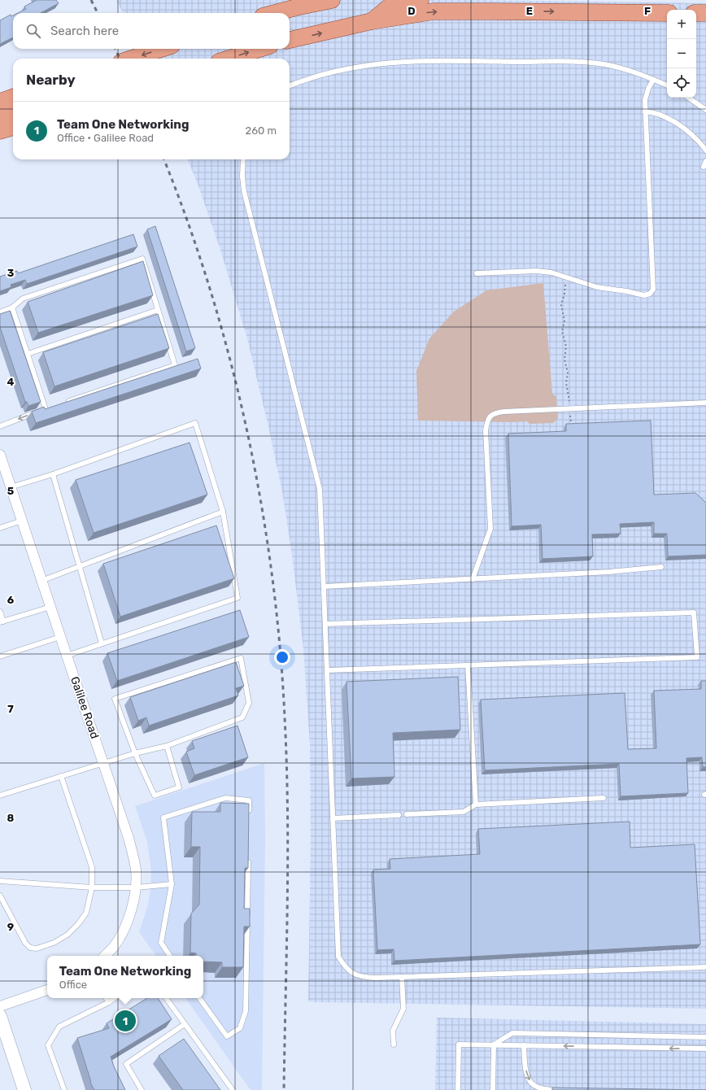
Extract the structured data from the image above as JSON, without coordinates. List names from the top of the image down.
{
  "streets": {
    "street": ["Galilee Road"]
  },
  "page": {
    "map_buttons": ["+", "−"],
    "search": "Search here",
    "heading": "Nearby",
    "list": [
      {
        "mark": "1",
        "name": "Team One Networking",
        "note": "Office · Galilee Road",
        "value": "260 m"
      }
    ],
    "popup": ["Team One Networking", "Office"],
    "pins": "1"
  },
  "grid": {
    "columns": ["D", "E", "F"],
    "rows": [
      "3",
      "4",
      "5",
      "6",
      "7",
      "8",
      "9"
    ]
  }
}
